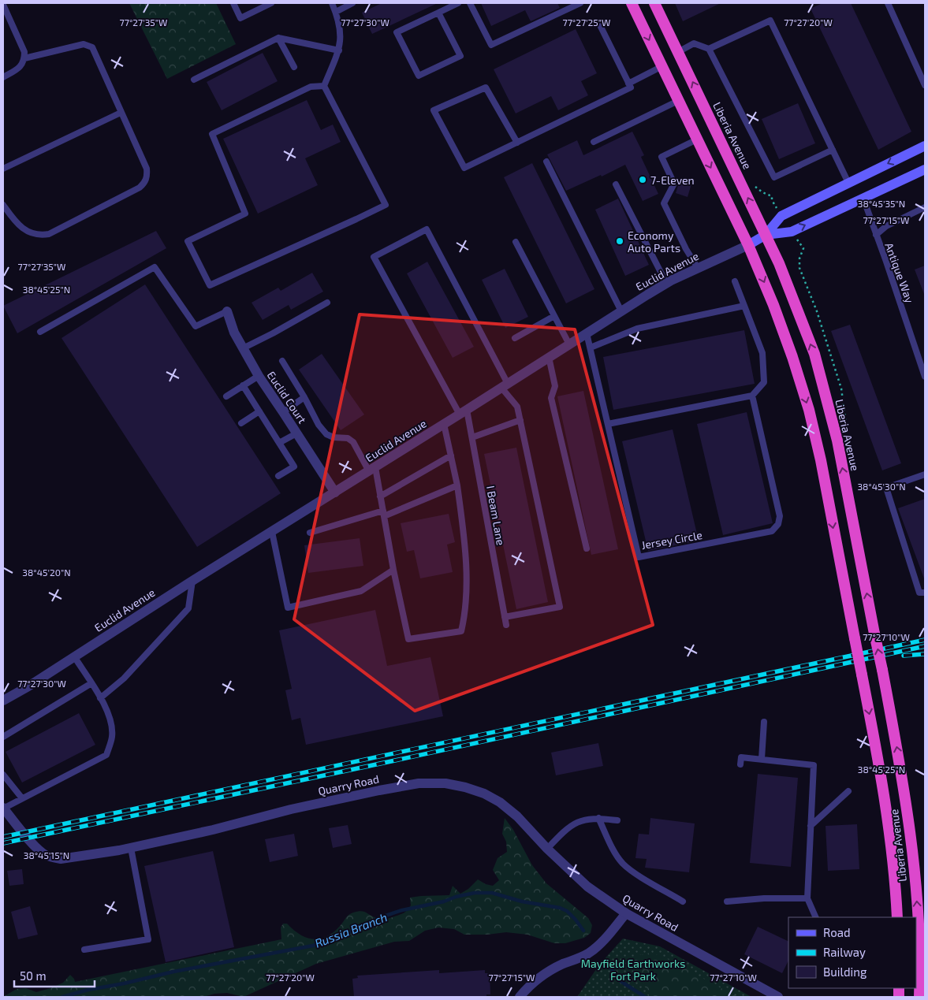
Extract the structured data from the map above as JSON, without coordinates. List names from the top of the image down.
{
  "streets": {
    "highway": ["Liberia Avenue"],
    "main road": ["Euclid Avenue"],
    "street": ["Euclid Court", "Quarry Road"],
    "lane": ["Antique Way", "I Beam Lane", "Jersey Circle"]
  },
  "crossings": [
    ["Liberia Avenue", "Euclid Avenue"],
    ["Euclid Avenue", "Antique Way"],
    ["Euclid Avenue", "Euclid Court"],
    ["Euclid Avenue", "I Beam Lane"],
    ["Euclid Avenue", "Jersey Circle"]
  ],
  "water": ["Russia Branch"],
  "parks": ["Mayfield Earthworks Fort Park"],
  "places": ["7-Eleven", "Economy Auto Parts"],
  "legend": ["Road", "Railway", "Building"],
  "scale_bar": "50 m",
  "coordinates": [
    "77°27'35\"W",
    "77°27'30\"W",
    "77°27'25\"W",
    "77°27'20\"W",
    "38°45'35\"N",
    "77°27'15\"W",
    "38°45'25\"N",
    "38°45'30\"N",
    "38°45'20\"N",
    "77°27'10\"W",
    "38°45'15\"N"
  ]
}
